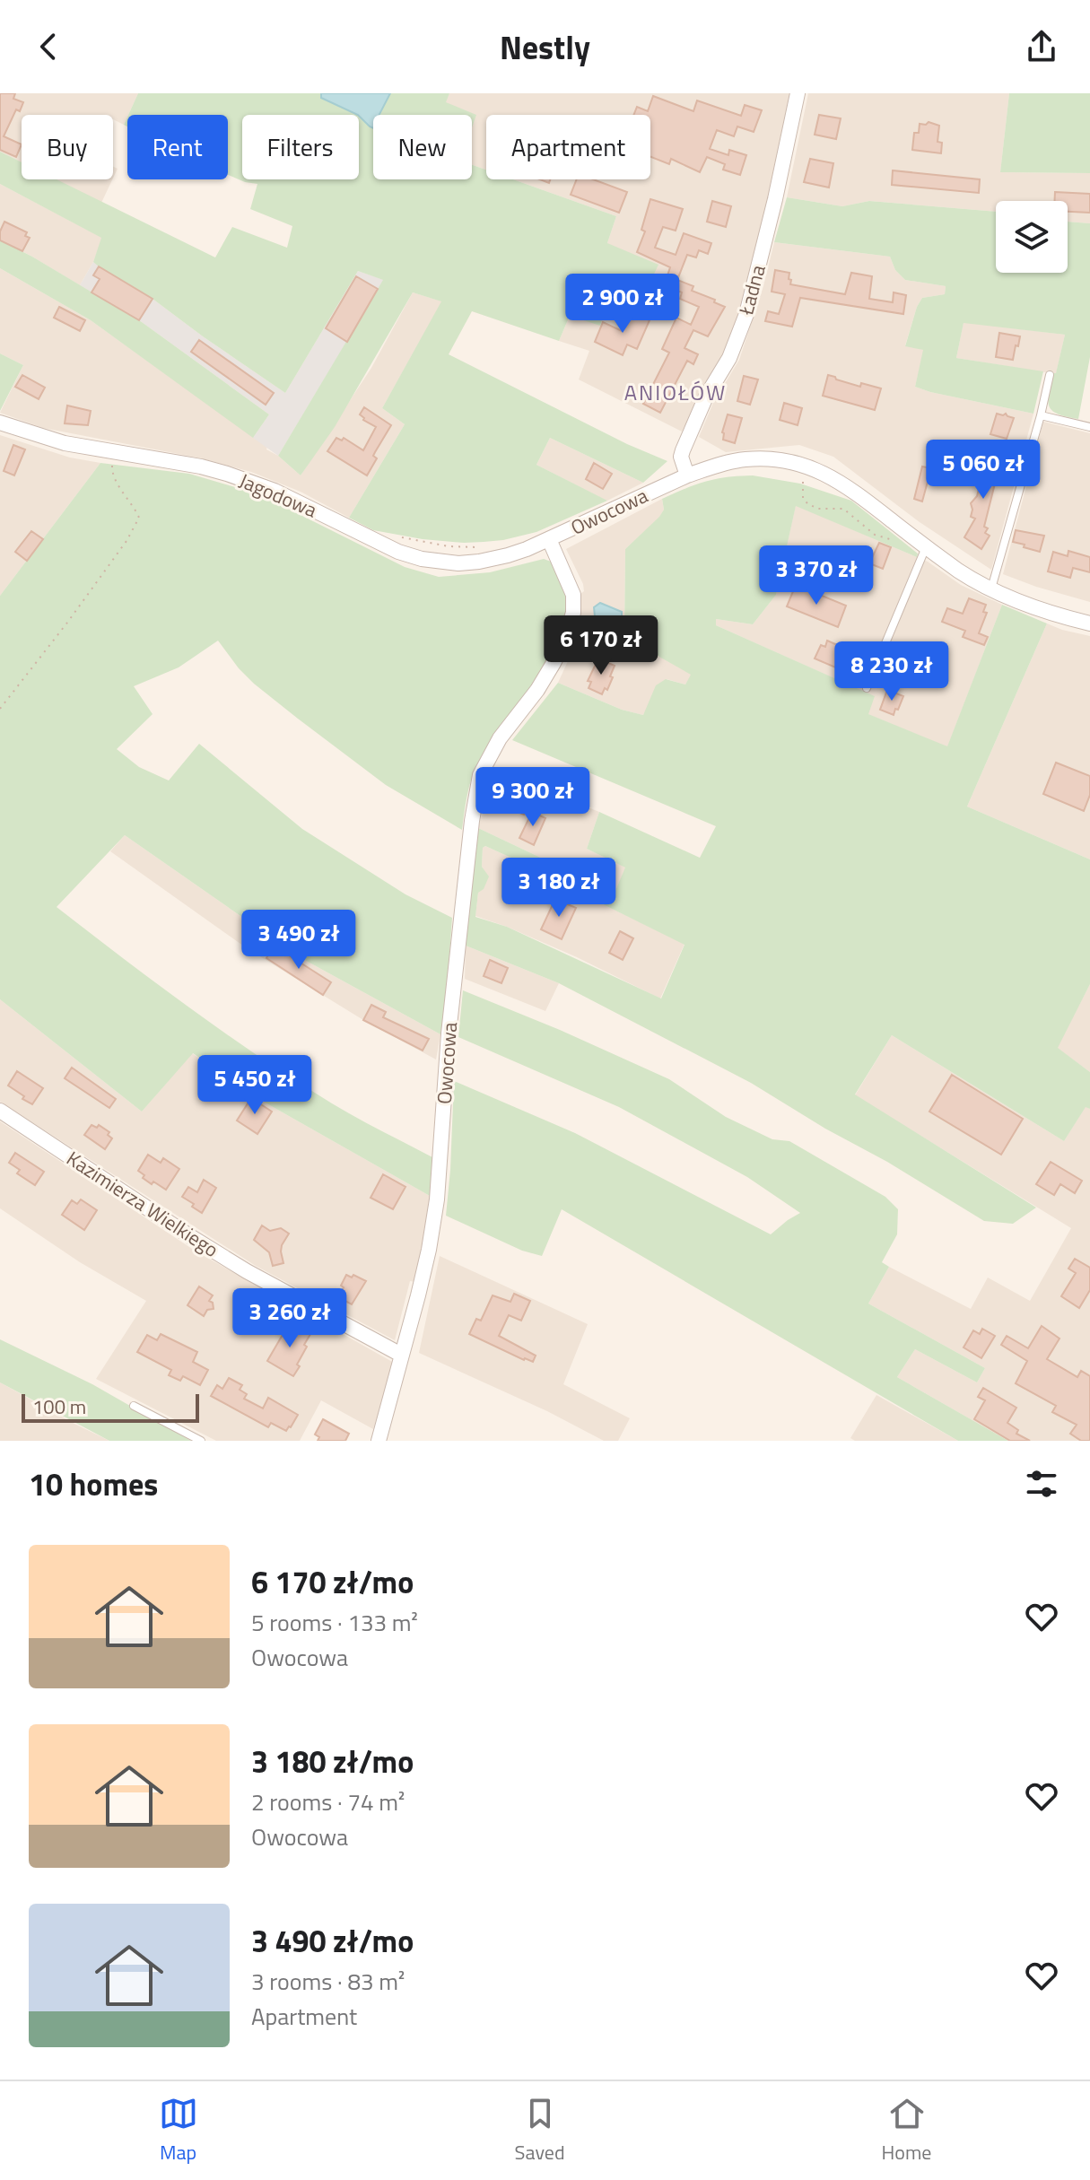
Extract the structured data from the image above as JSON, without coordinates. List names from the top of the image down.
{
  "streets": {
    "street": [
      "Ładna",
      "Jagodowa",
      "Owocowa",
      "Kazimierza Wielkiego"
    ]
  },
  "crossings": [
    ["Ładna", "Owocowa"],
    ["Jagodowa", "Owocowa"],
    ["Owocowa", "Kazimierza Wielkiego"]
  ],
  "districts": ["ANIOŁÓW"],
  "scale_bar": "100 m",
  "page": {
    "header": "Nestly",
    "chip": [
      "Buy",
      "Rent",
      "Filters",
      "New",
      "Apartment"
    ],
    "price": [
      "2 900 zł",
      "5 060 zł",
      "3 370 zł",
      "6 170 zł",
      "8 230 zł",
      "9 300 zł",
      "3 180 zł",
      "3 490 zł",
      "5 450 zł",
      "3 260 zł"
    ],
    "scale": "100 m",
    "heading": "10 homes",
    "list": [
      {
        "name": "6 170 zł/mo",
        "note": "5 rooms · 133 m² · Owocowa"
      },
      {
        "name": "3 180 zł/mo",
        "note": "2 rooms · 74 m² · Owocowa"
      },
      {
        "name": "3 490 zł/mo",
        "note": "3 rooms · 83 m² · Apartment"
      }
    ],
    "tabs": ["Map", "Saved", "Home"]
  }
}
